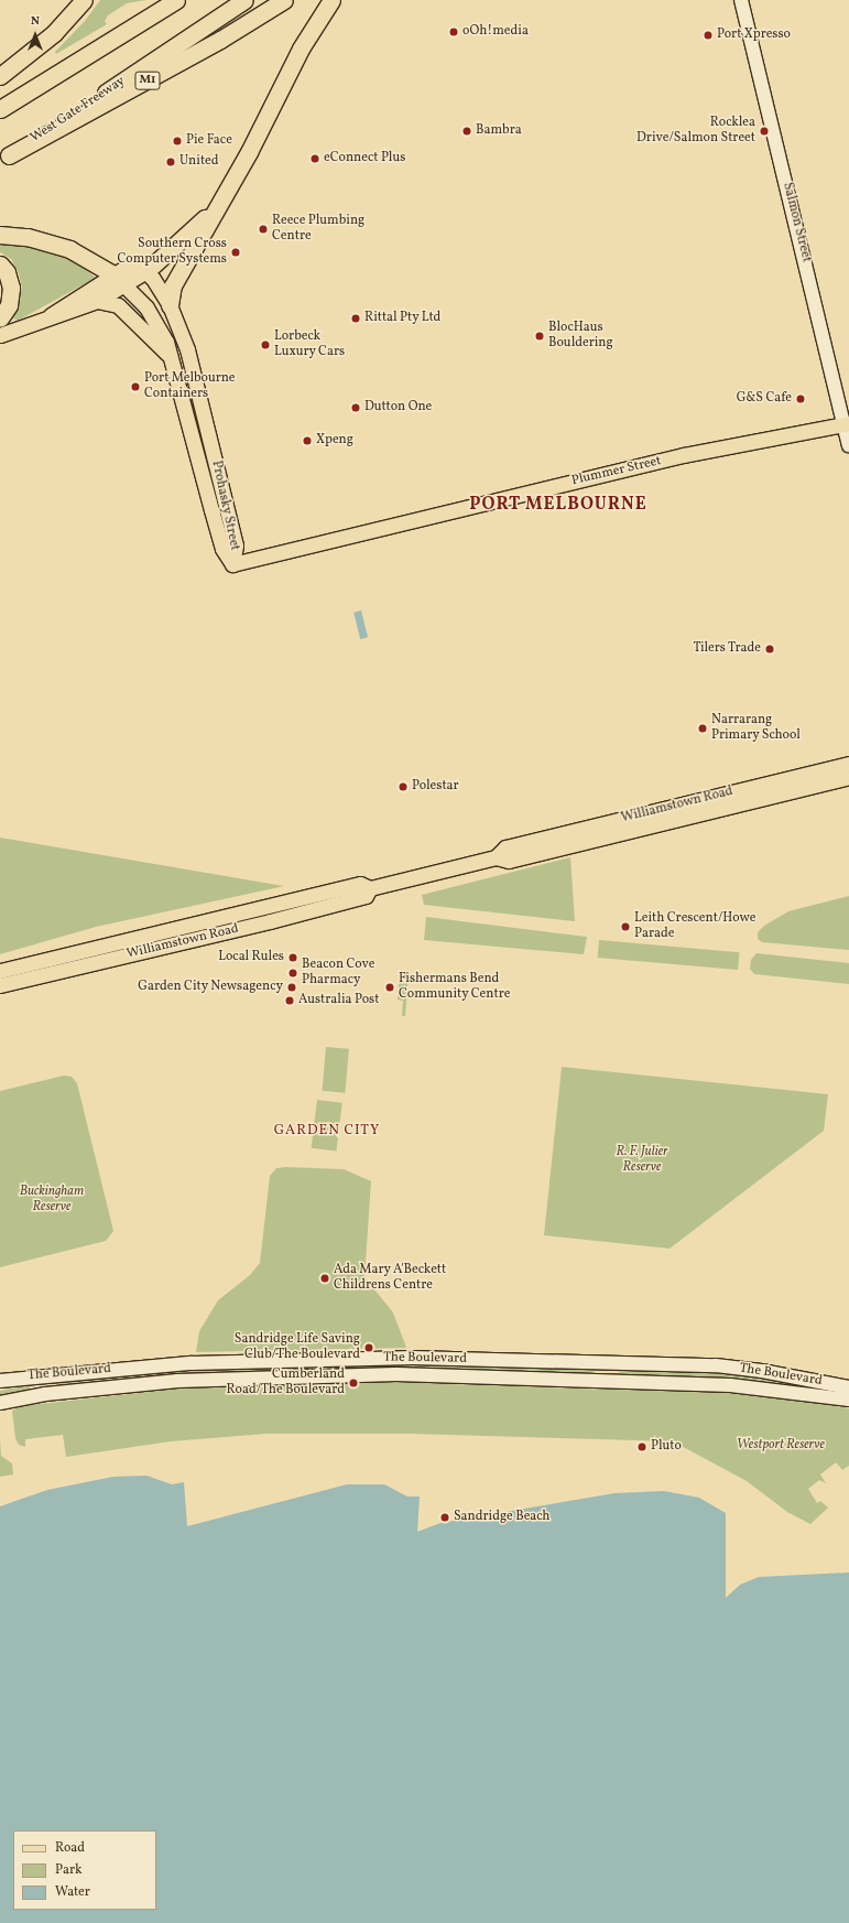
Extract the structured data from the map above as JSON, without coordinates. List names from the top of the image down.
{
  "streets": {
    "highway": ["M1", "West Gate Freeway"],
    "main road": ["Plummer Street", "Prohasky Street", "Williamstown Road"],
    "street": ["Salmon Street", "The Boulevard"]
  },
  "crossings": [
    ["M1", "West Gate Freeway"],
    ["Salmon Street", "Plummer Street"],
    ["Plummer Street", "Prohasky Street"]
  ],
  "districts": ["PORT MELBOURNE", "GARDEN CITY"],
  "parks": ["R. F. Julier Reserve", "Buckingham Reserve", "Westport Reserve"],
  "places": [
    "oOh!media",
    "Port Xpresso",
    "Bambra",
    "Rocklea Drive/Salmon Street",
    "Pie Face",
    "eConnect Plus",
    "United",
    "Reece Plumbing Centre",
    "Southern Cross Computer Systems",
    "Rittal Pty Ltd",
    "BlocHaus Bouldering",
    "Lorbeck Luxury Cars",
    "Port Melbourne Containers",
    "G&S Cafe",
    "Dutton One",
    "Xpeng",
    "Tilers Trade",
    "Narrarang Primary School",
    "Polestar",
    "Leith Crescent/Howe Parade",
    "Local Rules",
    "Beacon Cove Pharmacy",
    "Garden City Newsagency",
    "Fishermans Bend Community Centre",
    "Australia Post",
    "Ada Mary A'Beckett Childrens Centre",
    "Sandridge Life Saving Club/The Boulevard",
    "Cumberland Road/The Boulevard",
    "Pluto",
    "Sandridge Beach"
  ],
  "legend": ["Road", "Park", "Water"],
  "north": "top"
}
